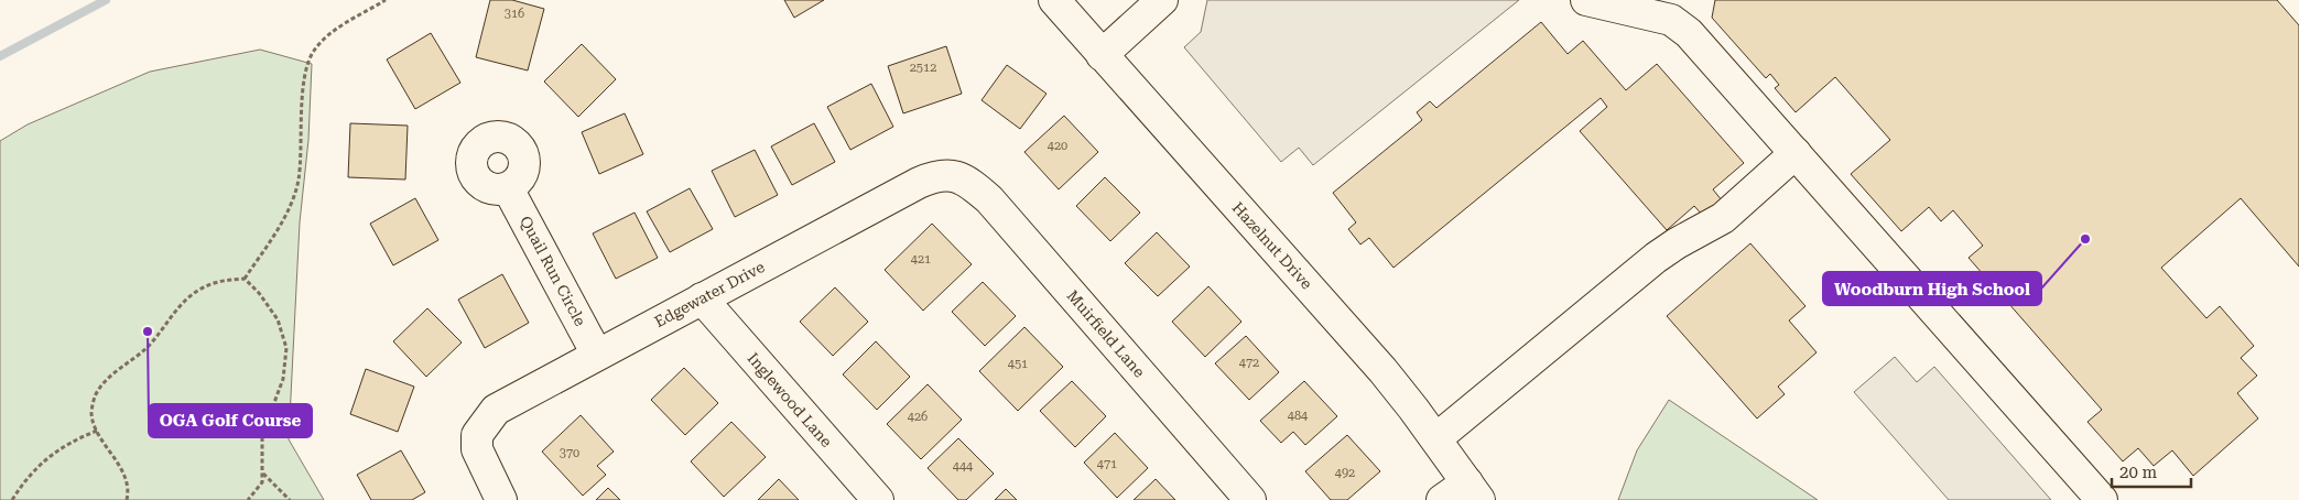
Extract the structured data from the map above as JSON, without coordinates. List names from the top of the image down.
{
  "streets": {
    "street": [
      "Hazelnut Drive",
      "Quail Run Circle",
      "Edgewater Drive",
      "Muirfield Lane",
      "Inglewood Lane"
    ]
  },
  "crossings": [
    ["Quail Run Circle", "Edgewater Drive"],
    ["Edgewater Drive", "Muirfield Lane"],
    ["Edgewater Drive", "Inglewood Lane"]
  ],
  "places": ["Woodburn High School", "OGA Golf Course"],
  "house_numbers": [
    "316",
    "2512",
    "420",
    "421",
    "472",
    "451",
    "484",
    "426",
    "370",
    "471",
    "444",
    "492"
  ],
  "scale_bar": "20 m"
}
